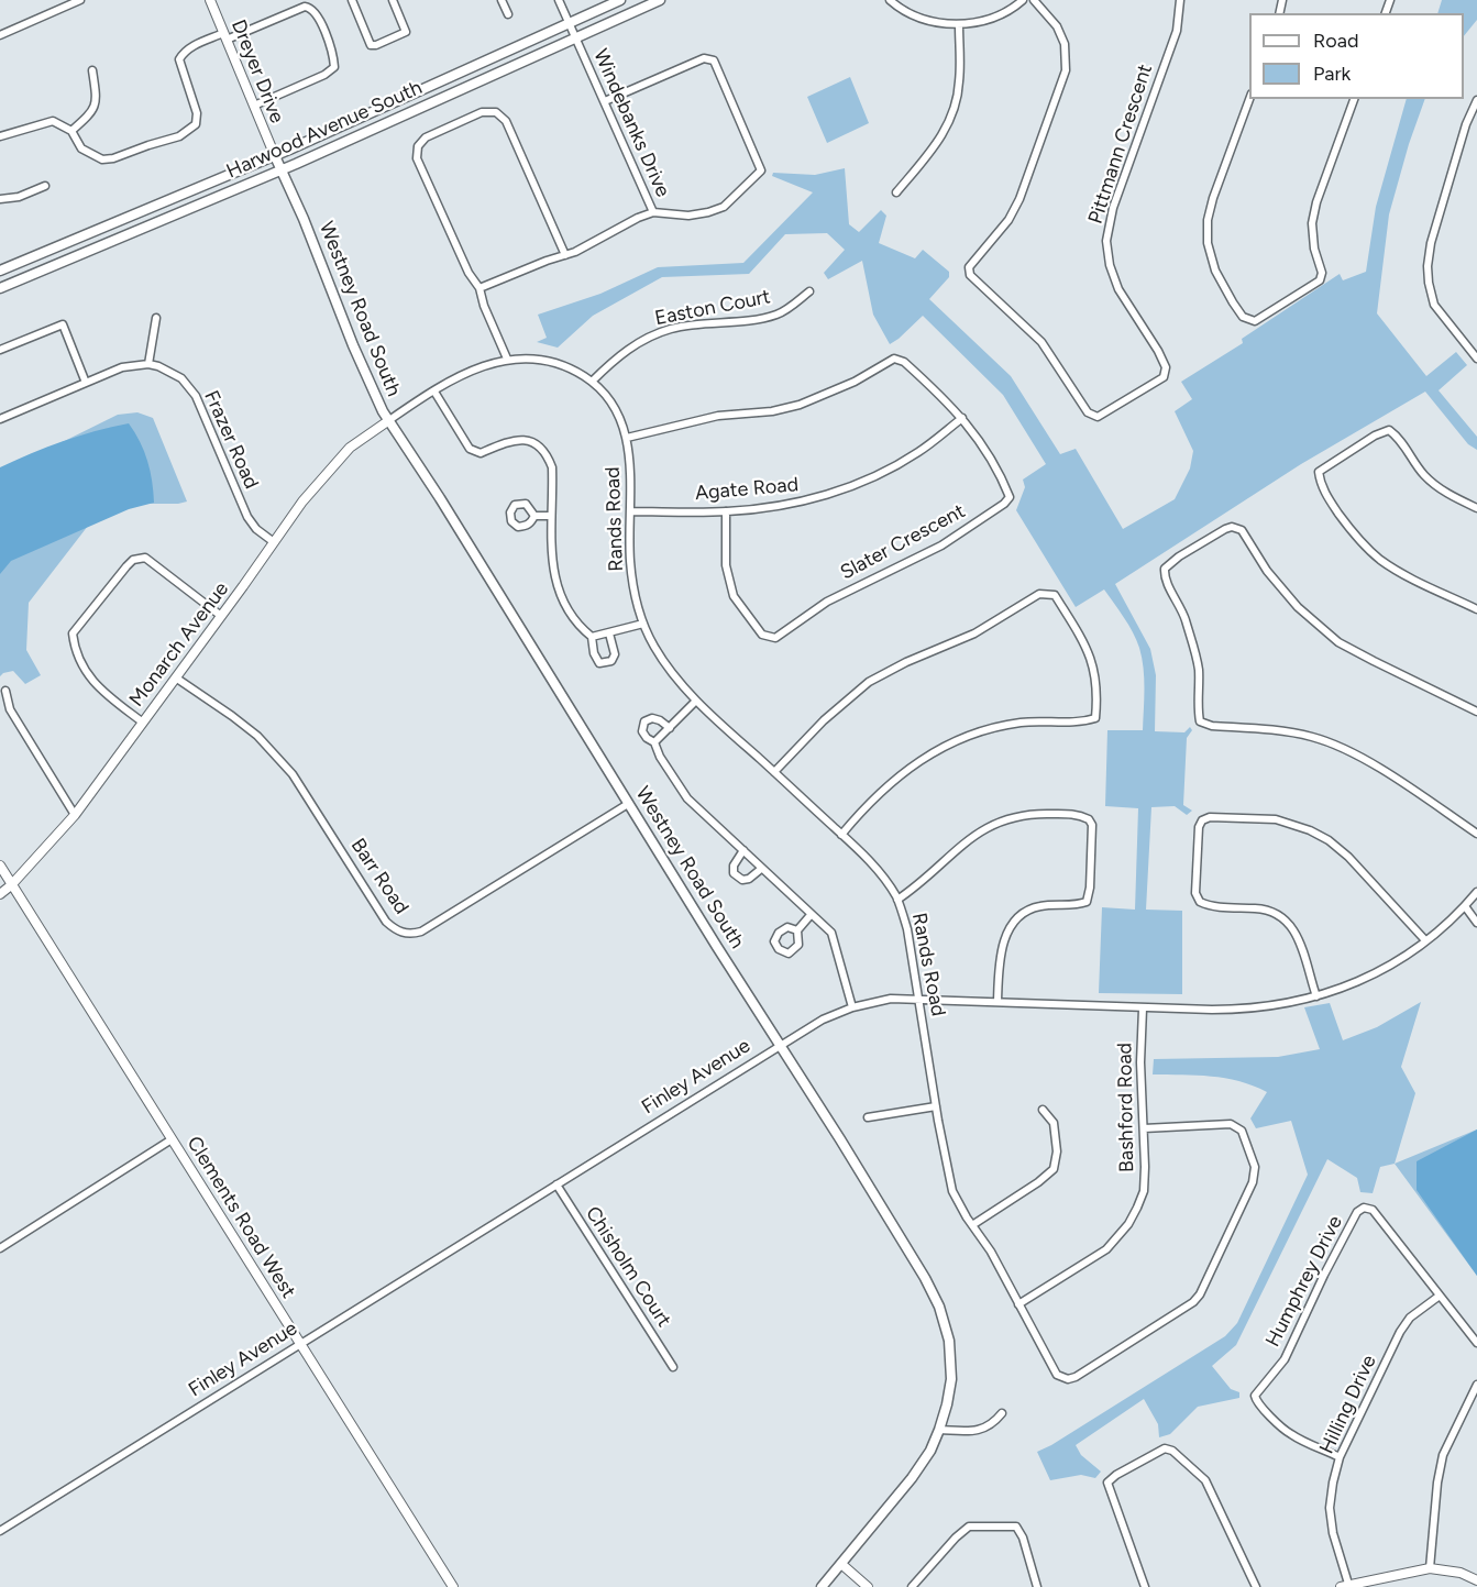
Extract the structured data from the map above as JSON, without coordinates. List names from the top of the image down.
{
  "streets": {
    "main road": ["Harwood Avenue South", "Westney Road South"],
    "street": [
      "Dreyer Drive",
      "Windebanks Drive",
      "Pittmann Crescent",
      "Easton Court",
      "Frazer Road",
      "Agate Road",
      "Rands Road",
      "Slater Crescent",
      "Monarch Avenue",
      "Barr Road",
      "Finley Avenue",
      "Bashford Road",
      "Clements Road West",
      "Chisholm Court",
      "Humphrey Drive",
      "Hilling Drive"
    ]
  },
  "crossings": [
    ["Dreyer Drive", "Harwood Avenue South"],
    ["Dreyer Drive", "Westney Road South"],
    ["Windebanks Drive", "Harwood Avenue South"],
    ["Harwood Avenue South", "Westney Road South"],
    ["Easton Court", "Rands Road"],
    ["Westney Road South", "Rands Road"],
    ["Westney Road South", "Monarch Avenue"],
    ["Westney Road South", "Barr Road"],
    ["Westney Road South", "Finley Avenue"],
    ["Frazer Road", "Monarch Avenue"],
    ["Agate Road", "Rands Road"],
    ["Agate Road", "Slater Crescent"],
    ["Rands Road", "Slater Crescent"],
    ["Rands Road", "Monarch Avenue"],
    ["Rands Road", "Finley Avenue"],
    ["Rands Road", "Bashford Road"],
    ["Monarch Avenue", "Barr Road"],
    ["Monarch Avenue", "Clements Road West"],
    ["Finley Avenue", "Bashford Road"],
    ["Finley Avenue", "Clements Road West"],
    ["Finley Avenue", "Chisholm Court"],
    ["Humphrey Drive", "Hilling Drive"]
  ],
  "legend": ["Road", "Park"]
}
